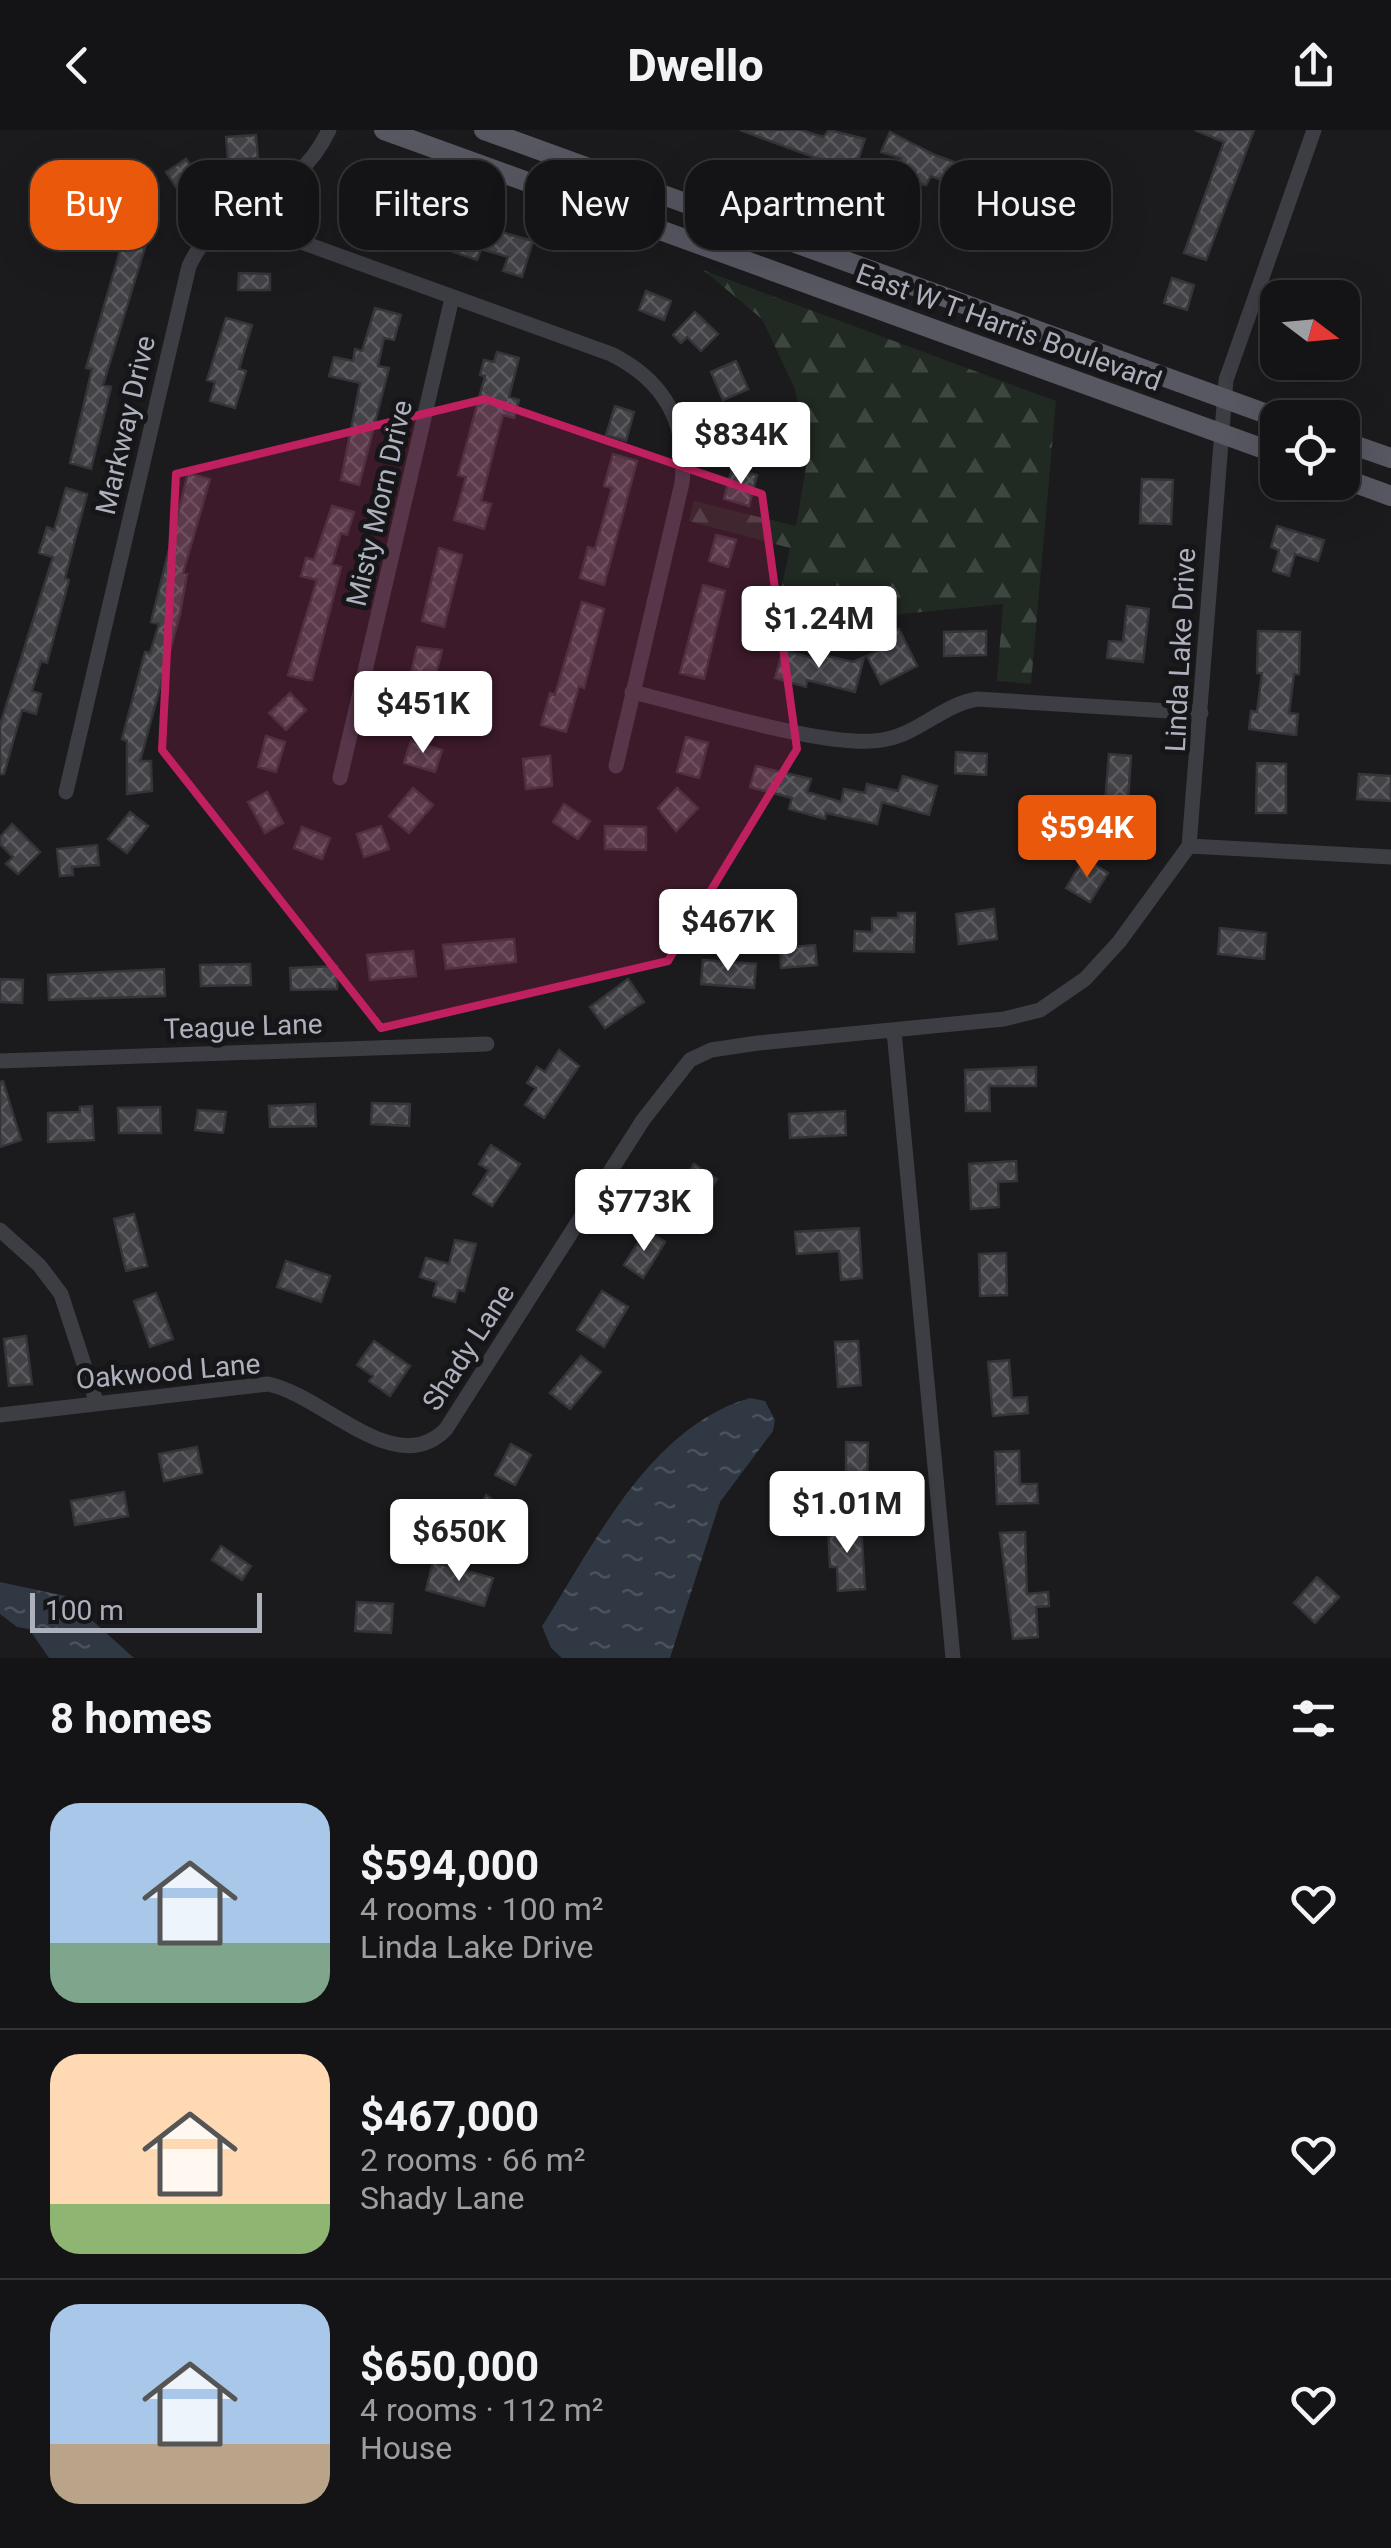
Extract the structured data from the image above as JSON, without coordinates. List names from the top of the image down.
{
  "streets": {
    "main road": ["East W T Harris Boulevard"],
    "street": [
      "Markway Drive",
      "Misty Morn Drive",
      "Linda Lake Drive",
      "Teague Lane",
      "Shady Lane",
      "Oakwood Lane"
    ]
  },
  "crossings": [
    ["East W T Harris Boulevard", "Linda Lake Drive"],
    ["Shady Lane", "Oakwood Lane"]
  ],
  "scale_bar": "100 m",
  "north": "right",
  "page": {
    "header": "Dwello",
    "chip": [
      "Buy",
      "Rent",
      "Filters",
      "New",
      "Apartment",
      "House"
    ],
    "price": [
      "$834K",
      "$1.24M",
      "$451K",
      "$594K",
      "$467K",
      "$773K",
      "$1.01M",
      "$650K"
    ],
    "scale": "100 m",
    "heading": "8 homes",
    "list": [
      {
        "name": "$594,000",
        "note": "4 rooms · 100 m² · Linda Lake Drive"
      },
      {
        "name": "$467,000",
        "note": "2 rooms · 66 m² · Shady Lane"
      },
      {
        "name": "$650,000",
        "note": "4 rooms · 112 m² · House"
      }
    ]
  }
}
